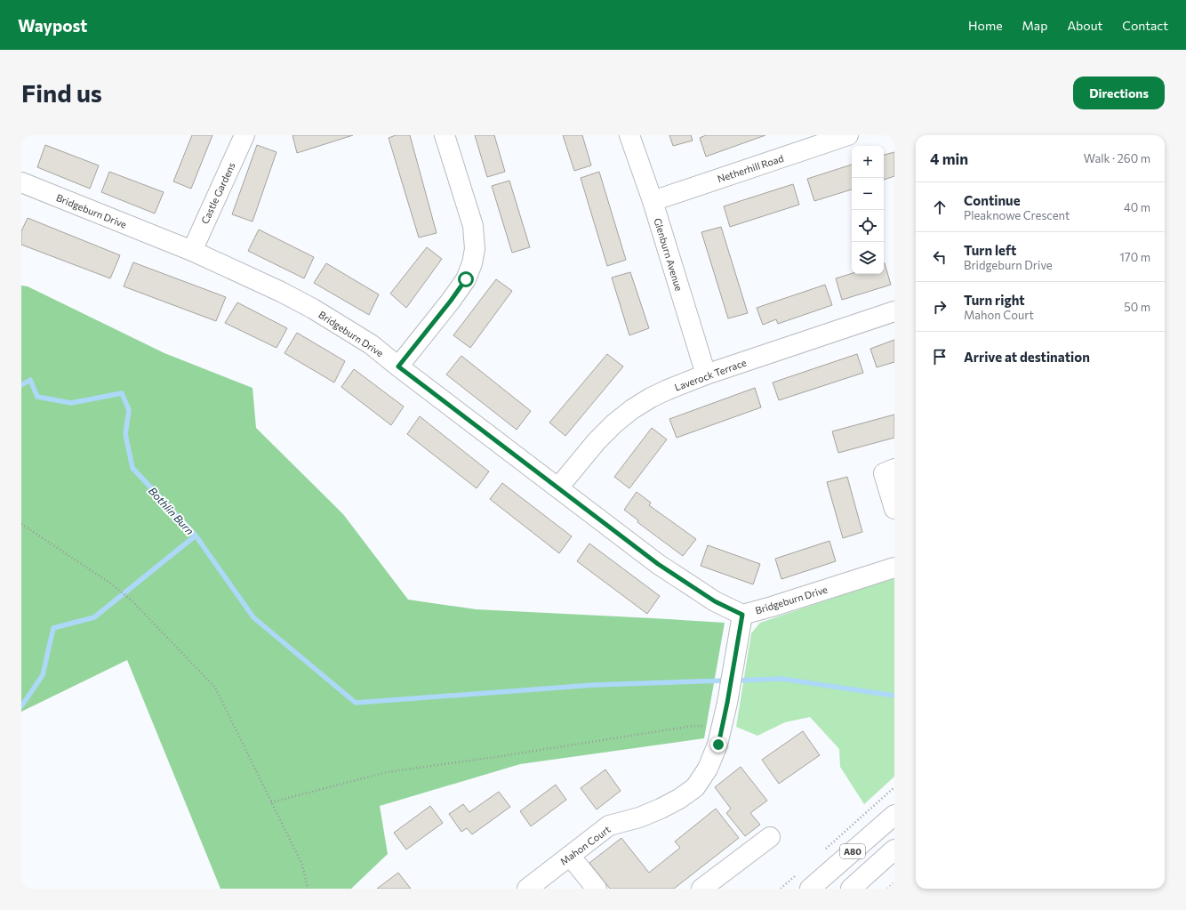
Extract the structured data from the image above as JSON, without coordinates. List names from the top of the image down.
{
  "streets": {
    "street": [
      "Netherhill Road",
      "Castle Gardens",
      "Bridgeburn Drive",
      "Glenburn Avenue",
      "Laverock Terrace",
      "Mahon Court",
      "A80"
    ]
  },
  "crossings": [
    ["Netherhill Road", "Glenburn Avenue"],
    ["Castle Gardens", "Bridgeburn Drive"],
    ["Bridgeburn Drive", "Laverock Terrace"],
    ["Bridgeburn Drive", "Mahon Court"],
    ["Glenburn Avenue", "Laverock Terrace"]
  ],
  "water": ["Bothlin Burn"],
  "page": {
    "header": "Waypost",
    "nav": [
      "Home",
      "Map",
      "About",
      "Contact"
    ],
    "buttons": "Directions",
    "title": "Find us",
    "heading": ["4 min", "Walk · 260 m"],
    "map_buttons": ["+", "−"],
    "list": [
      ["Continue", "Pleaknowe Crescent", "40 m"],
      ["Turn left", "Bridgeburn Drive", "170 m"],
      ["Turn right", "Mahon Court", "50 m"],
      "Arrive at destination"
    ]
  }
}
